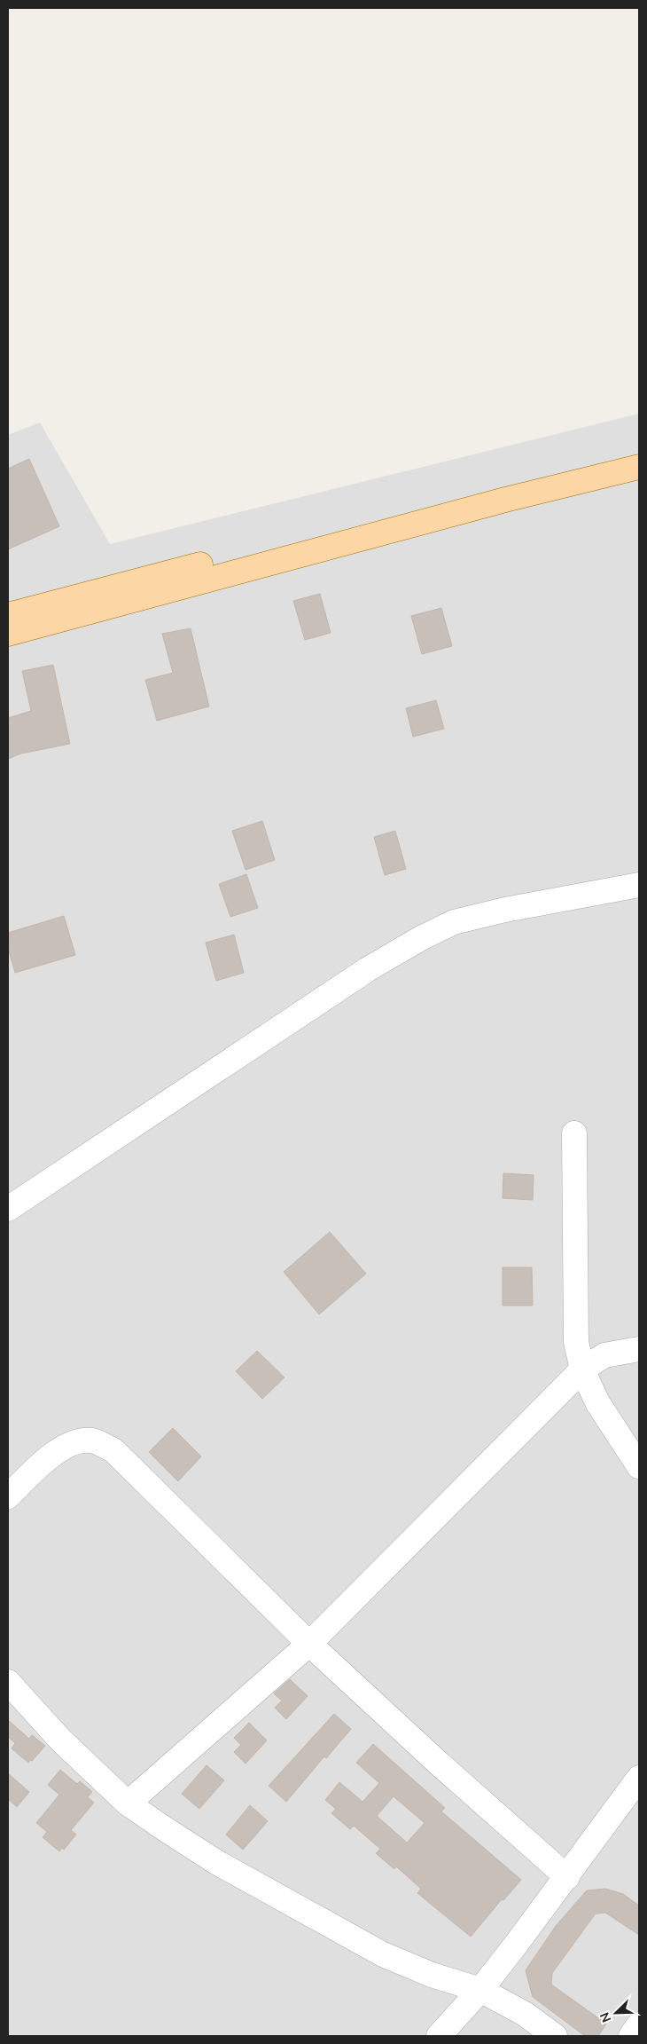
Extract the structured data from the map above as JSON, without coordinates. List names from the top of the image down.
{
  "north": "bottom left"
}
